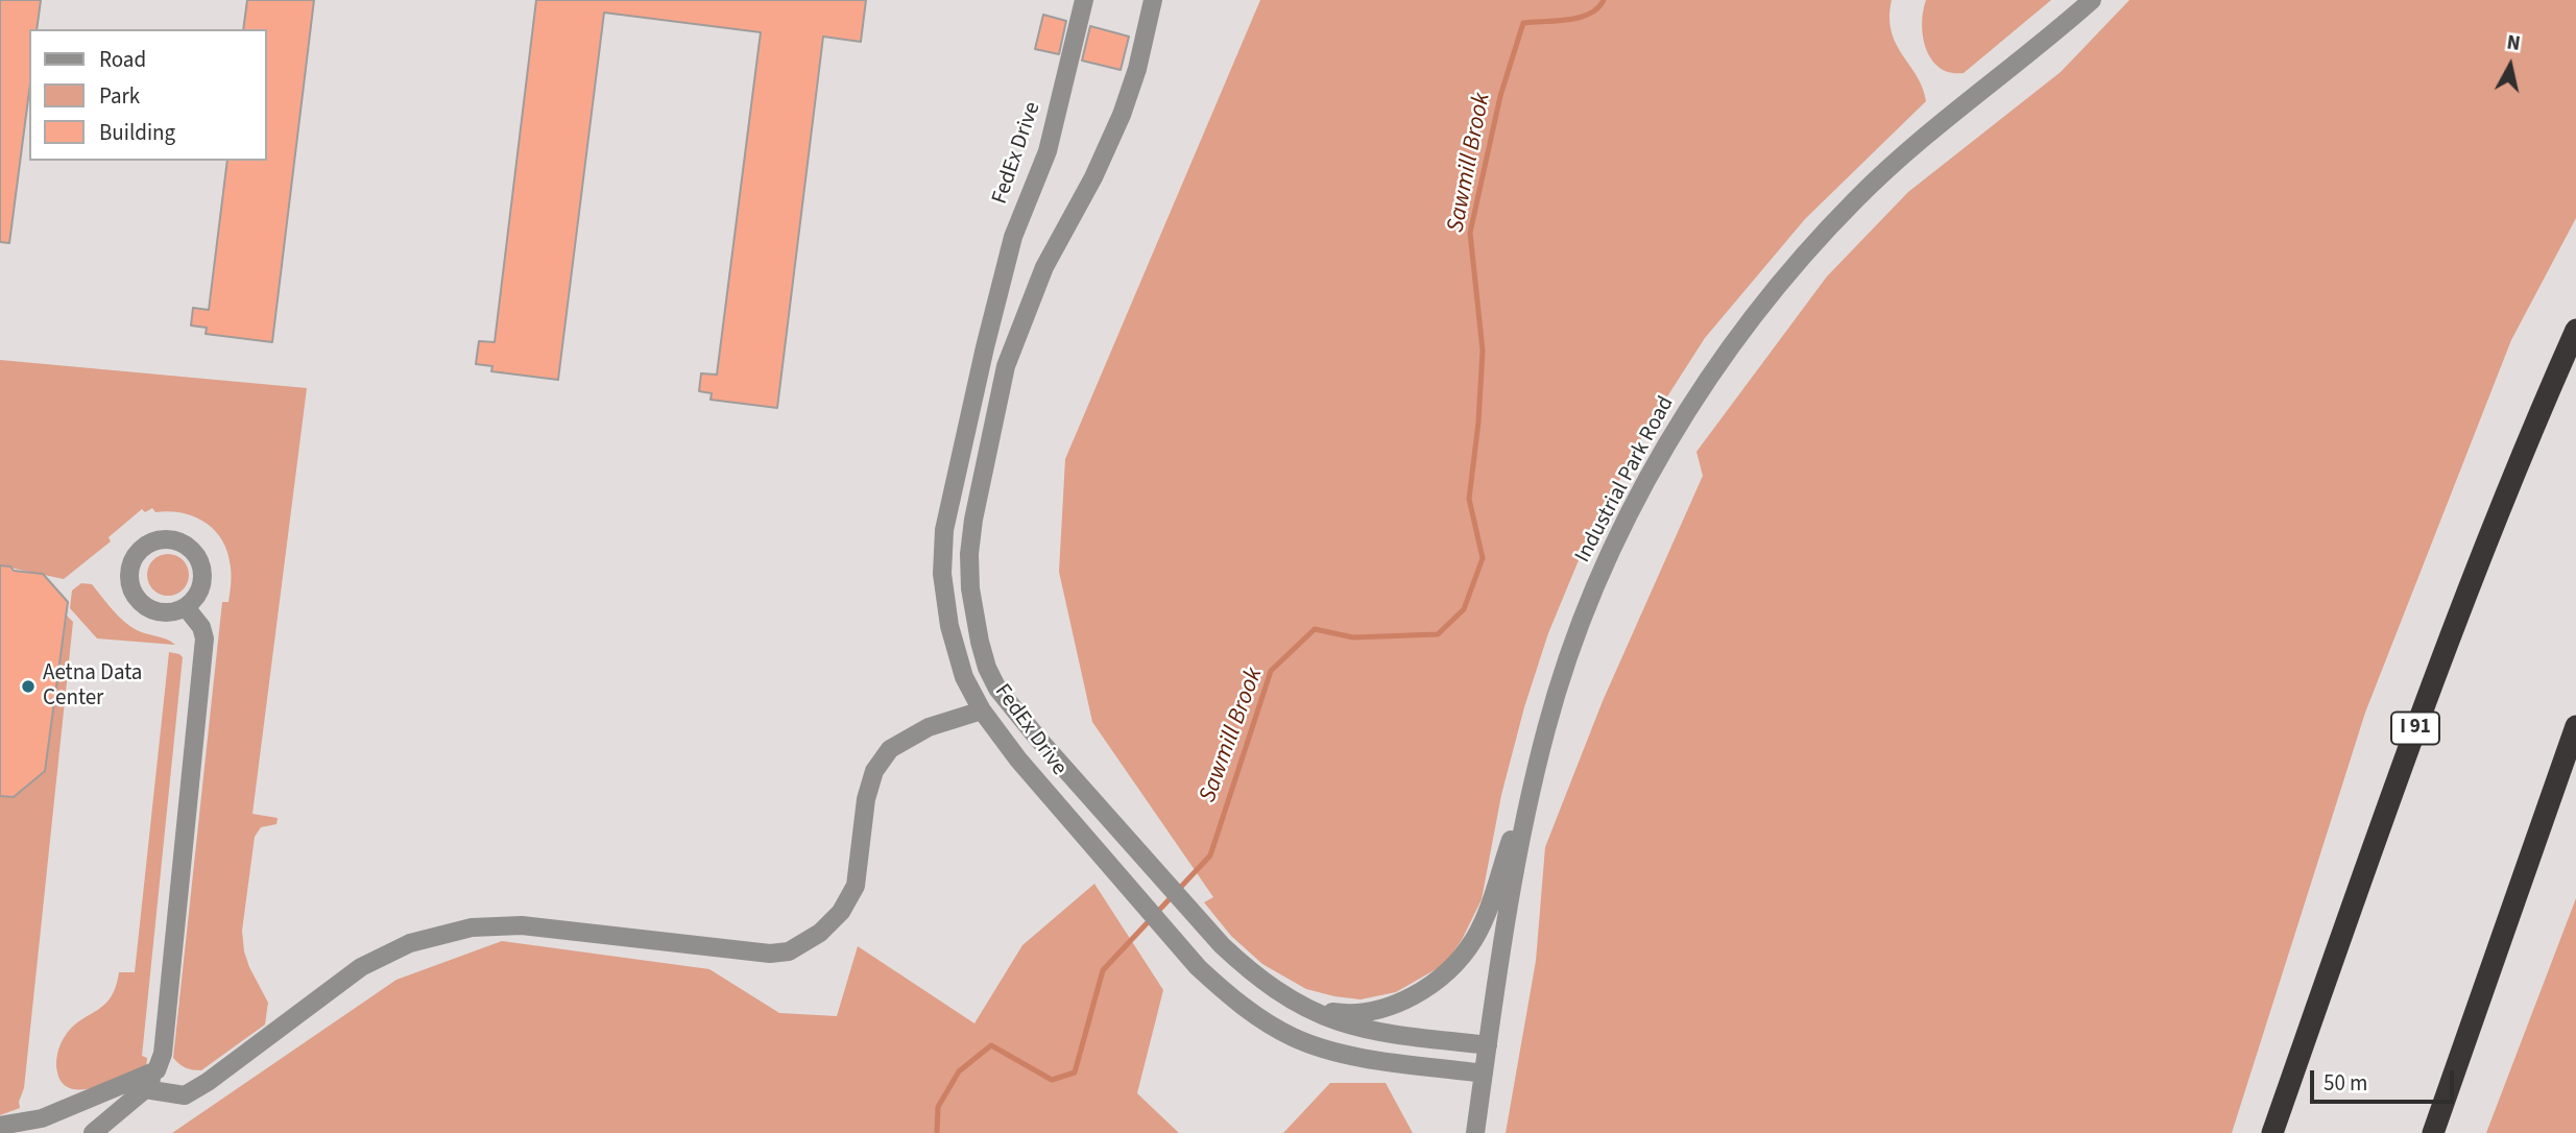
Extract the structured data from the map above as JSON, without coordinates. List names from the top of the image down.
{
  "streets": {
    "highway": ["I 91"],
    "street": ["FedEx Drive", "Industrial Park Road"]
  },
  "crossings": [
    ["FedEx Drive", "Industrial Park Road"]
  ],
  "water": ["Sawmill Brook"],
  "places": ["Aetna Data Center"],
  "legend": ["Road", "Park", "Building"],
  "scale_bar": "50 m",
  "north": "top"
}
